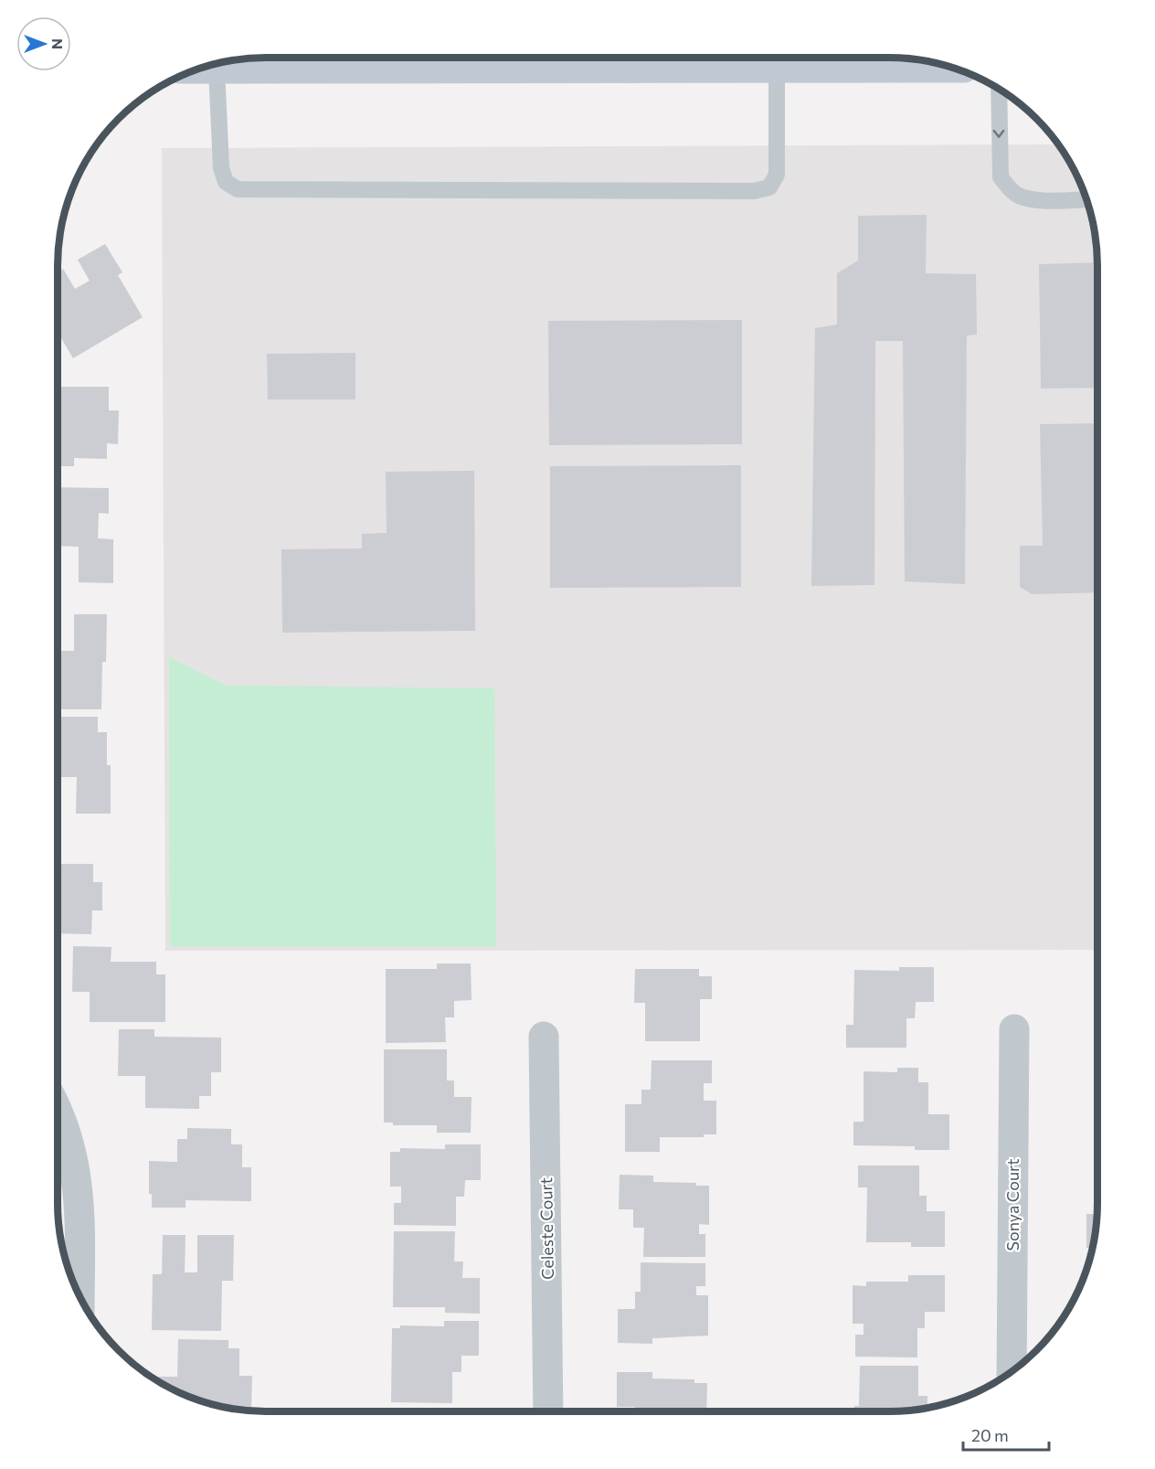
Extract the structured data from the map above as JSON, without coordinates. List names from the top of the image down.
{
  "streets": {
    "street": ["Sonya Court", "Celeste Court"]
  },
  "scale_bar": "20 m",
  "north": "right"
}
